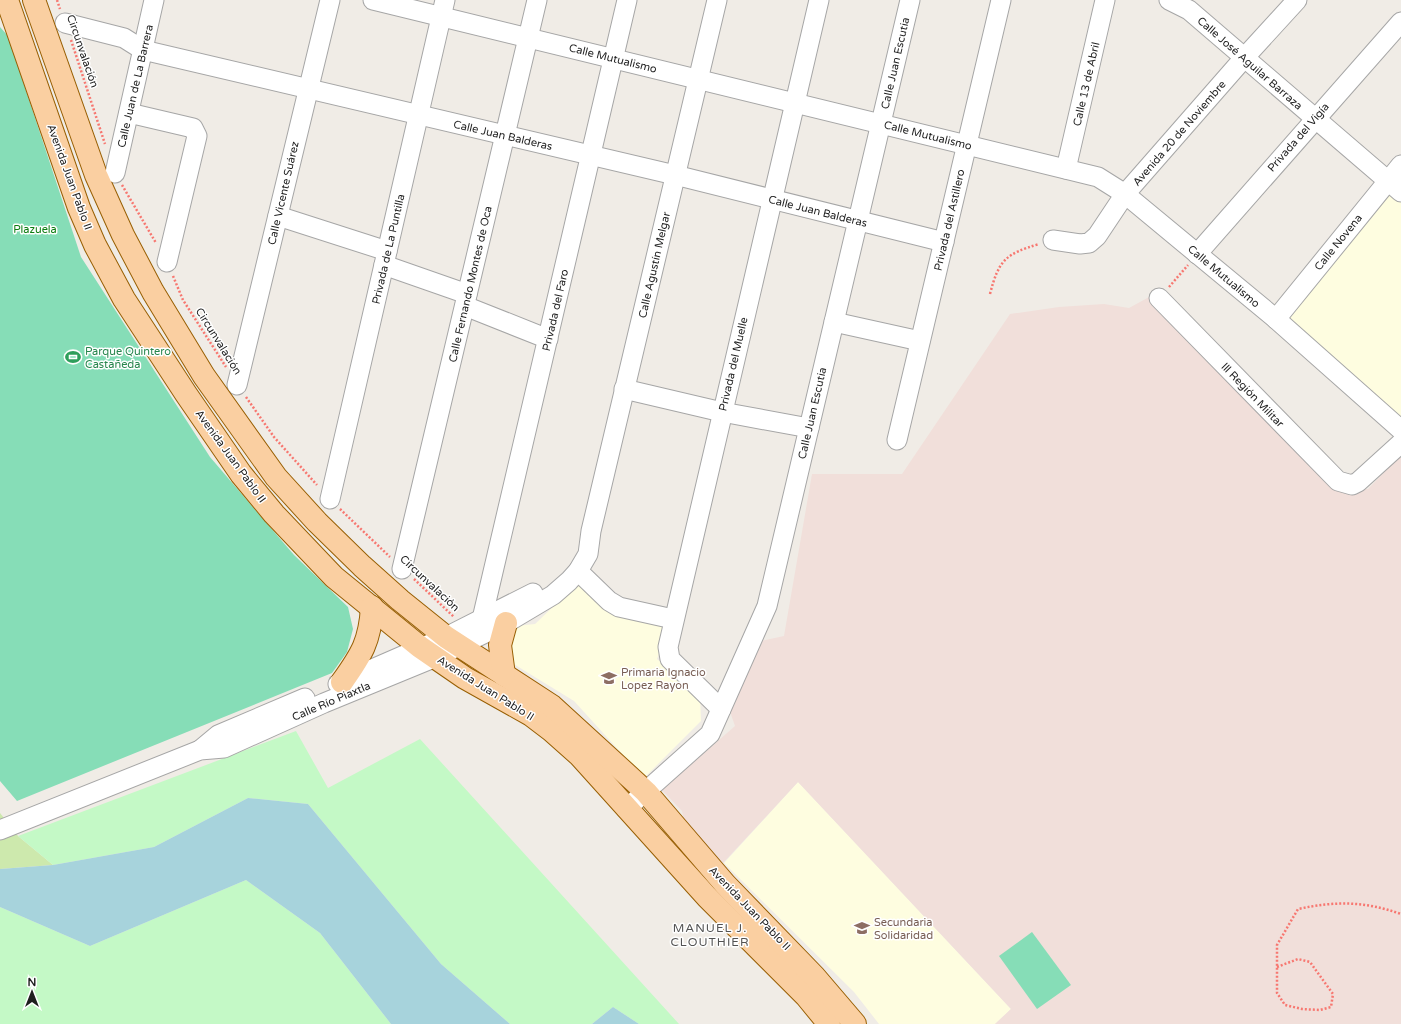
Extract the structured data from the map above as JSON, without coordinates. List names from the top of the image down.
{
  "streets": {
    "main road": ["Avenida Juan Pablo II"],
    "street": [
      "Calle Mutualismo",
      "Calle Juan Escutia",
      "Calle José Aguilar Barraza",
      "Calle 13 de Abril",
      "Calle Juan de La Barrera",
      "Avenida 20 de Noviembre",
      "Calle Juan Balderas",
      "Privada del Vigía",
      "Calle Vicente Suárez",
      "Privada del Astillero",
      "Calle Novena",
      "Privada de La Puntilla",
      "Calle Agustín Melgar",
      "Calle Fernando Montes de Oca",
      "Privada del Faro",
      "Privada del Muelle",
      "lll Región Militar",
      "Calle Río Piaxtla"
    ],
    "path": ["Circunvalación"]
  },
  "crossings": [
    ["Circunvalación", "Calle Juan de La Barrera"],
    ["Circunvalación", "Calle Juan Balderas"],
    ["Circunvalación", "Avenida Juan Pablo II"],
    ["Circunvalación", "Calle Vicente Suárez"],
    ["Circunvalación", "Privada de La Puntilla"],
    ["Circunvalación", "Calle Agustín Melgar"],
    ["Circunvalación", "Calle Fernando Montes de Oca"],
    ["Circunvalación", "Privada del Faro"],
    ["Circunvalación", "Calle Río Piaxtla"],
    ["Calle Mutualismo", "Calle Juan Escutia"],
    ["Calle Mutualismo", "Calle 13 de Abril"],
    ["Calle Mutualismo", "Avenida 20 de Noviembre"],
    ["Calle Mutualismo", "Privada del Vigía"],
    ["Calle Mutualismo", "Privada del Astillero"],
    ["Calle Mutualismo", "Calle Novena"],
    ["Calle Mutualismo", "Privada de La Puntilla"],
    ["Calle Mutualismo", "Calle Agustín Melgar"],
    ["Calle Mutualismo", "Calle Fernando Montes de Oca"],
    ["Calle Mutualismo", "Privada del Faro"],
    ["Calle Mutualismo", "Privada del Muelle"],
    ["Calle Juan Escutia", "Calle Juan Balderas"],
    ["Calle Juan Escutia", "Avenida Juan Pablo II"],
    ["Calle Juan Escutia", "Privada del Muelle"],
    ["Calle José Aguilar Barraza", "Avenida 20 de Noviembre"],
    ["Calle José Aguilar Barraza", "Privada del Vigía"],
    ["Calle José Aguilar Barraza", "Calle Novena"],
    ["Calle Juan de La Barrera", "Calle Juan Balderas"],
    ["Calle Juan Balderas", "Calle Vicente Suárez"],
    ["Calle Juan Balderas", "Privada del Astillero"],
    ["Calle Juan Balderas", "Privada de La Puntilla"],
    ["Calle Juan Balderas", "Calle Agustín Melgar"],
    ["Calle Juan Balderas", "Calle Fernando Montes de Oca"],
    ["Calle Juan Balderas", "Privada del Faro"],
    ["Calle Juan Balderas", "Privada del Muelle"],
    ["Avenida Juan Pablo II", "Calle Agustín Melgar"],
    ["Avenida Juan Pablo II", "Privada del Faro"],
    ["Avenida Juan Pablo II", "Calle Río Piaxtla"],
    ["Calle Agustín Melgar", "Privada del Faro"],
    ["Calle Agustín Melgar", "Calle Río Piaxtla"],
    ["Privada del Faro", "Calle Río Piaxtla"]
  ],
  "districts": ["MANUEL J. CLOUTHIER"],
  "parks": ["Plazuela"],
  "places": {
    "sports": ["Parque Quintero Castañeda"],
    "school or university": ["Primaria Ignacio Lopez Rayon", "Secundaria Solidaridad"]
  },
  "north": "top"
}
